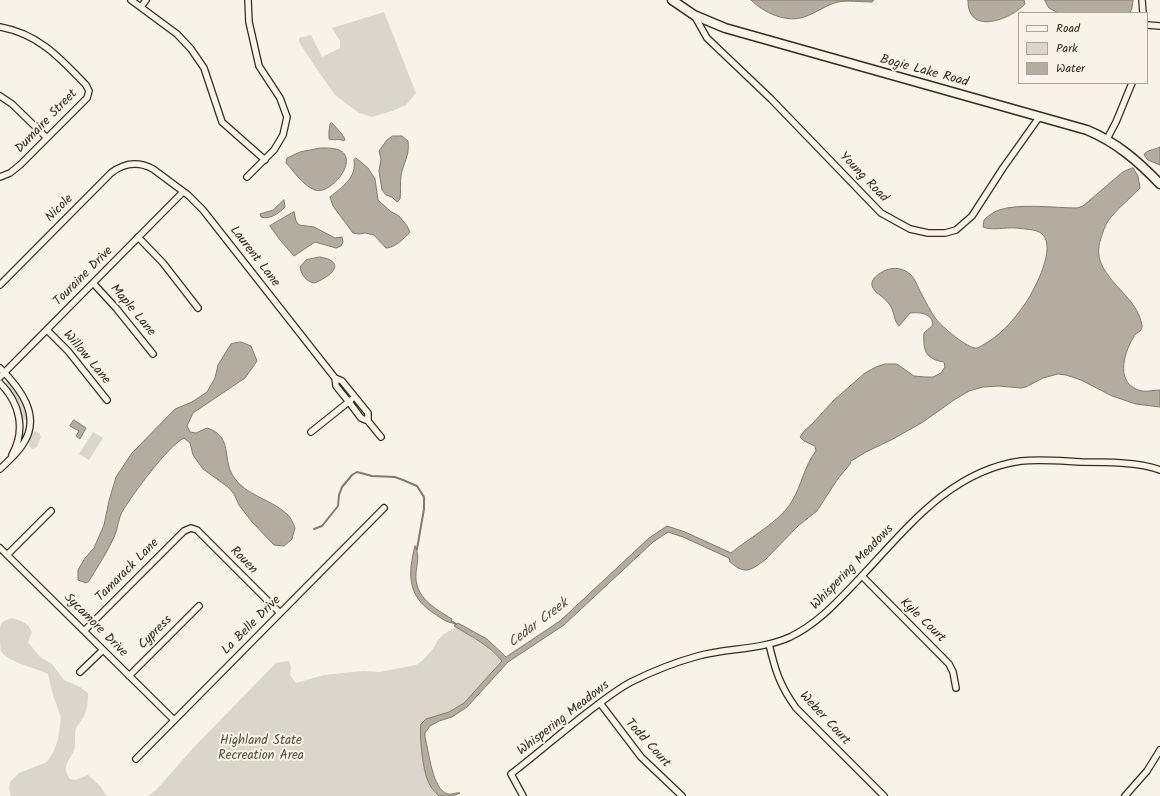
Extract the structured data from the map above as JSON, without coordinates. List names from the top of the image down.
{
  "streets": {
    "main road": ["Bogie Lake Road"],
    "street": [
      "Dumaire Street",
      "Young Road",
      "Nicole",
      "Laurent Lane",
      "Touraine Drive",
      "Maple Lane",
      "Willow Lane",
      "Rouen",
      "Whispering Meadows",
      "Tamarack Lane",
      "Kyle Court",
      "Sycamore Drive",
      "La Belle Drive",
      "Cypress",
      "Weber Court",
      "Todd Court"
    ]
  },
  "crossings": [
    ["Bogie Lake Road", "Young Road"],
    ["Nicole", "Laurent Lane"],
    ["Laurent Lane", "Touraine Drive"],
    ["Touraine Drive", "Maple Lane"],
    ["Touraine Drive", "Willow Lane"],
    ["Rouen", "Tamarack Lane"],
    ["Rouen", "La Belle Drive"],
    ["Whispering Meadows", "Kyle Court"],
    ["Whispering Meadows", "Weber Court"],
    ["Whispering Meadows", "Todd Court"],
    ["Tamarack Lane", "Sycamore Drive"],
    ["Sycamore Drive", "La Belle Drive"],
    ["Sycamore Drive", "Cypress"]
  ],
  "water": ["Cedar Creek"],
  "parks": ["Highland State Recreation Area"],
  "legend": ["Road", "Park", "Water"]
}
